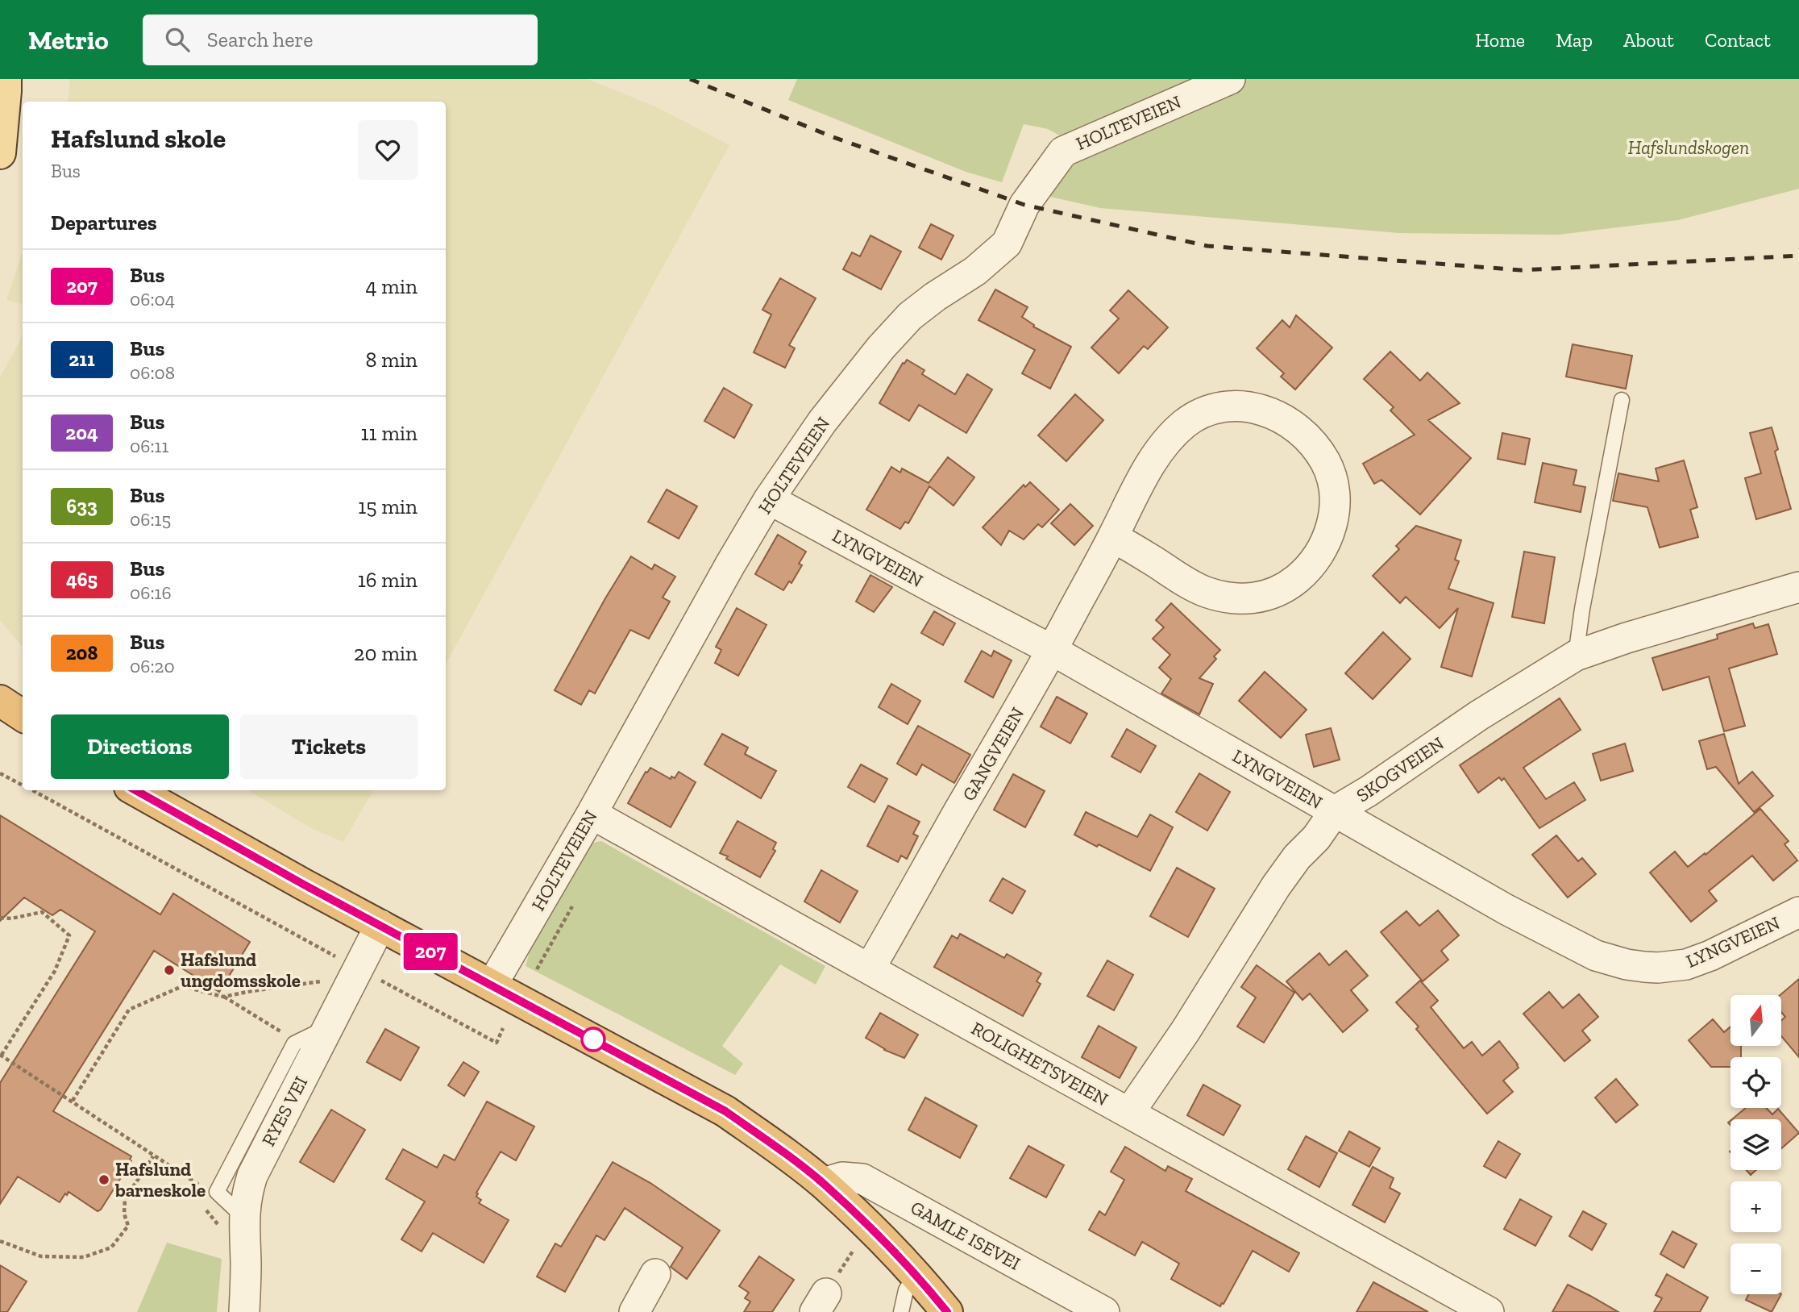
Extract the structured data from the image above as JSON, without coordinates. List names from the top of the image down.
{
  "streets": {
    "street": [
      "HOLTEVEIEN",
      "LYNGVEIEN",
      "GANGVEIEN",
      "SKOGVEIEN",
      "ROLIGHETSVEIEN",
      "RYES VEI",
      "GAMLE ISEVEI"
    ]
  },
  "crossings": [
    ["HOLTEVEIEN", "LYNGVEIEN"],
    ["HOLTEVEIEN", "ROLIGHETSVEIEN"],
    ["LYNGVEIEN", "GANGVEIEN"],
    ["LYNGVEIEN", "SKOGVEIEN"],
    ["GANGVEIEN", "ROLIGHETSVEIEN"],
    ["SKOGVEIEN", "ROLIGHETSVEIEN"]
  ],
  "parks": ["Hafslundskogen"],
  "places": ["Hafslund ungdomsskole", "Hafslund barneskole"],
  "lines": ["bus line 207"],
  "north": "top",
  "page": {
    "header": "Metrio",
    "search": "Search here",
    "nav": [
      "Home",
      "Map",
      "About",
      "Contact"
    ],
    "on_map": "207",
    "heading": [
      ["Hafslund skole", "Bus"],
      "Departures"
    ],
    "list": [
      {
        "mark": "207",
        "name": "Bus",
        "note": "06:04",
        "value": "4 min"
      },
      {
        "mark": "211",
        "name": "Bus",
        "note": "06:08",
        "value": "8 min"
      },
      {
        "mark": "204",
        "name": "Bus",
        "note": "06:11",
        "value": "11 min"
      },
      {
        "mark": "633",
        "name": "Bus",
        "note": "06:15",
        "value": "15 min"
      },
      {
        "mark": "465",
        "name": "Bus",
        "note": "06:16",
        "value": "16 min"
      },
      {
        "mark": "208",
        "name": "Bus",
        "note": "06:20",
        "value": "20 min"
      }
    ],
    "buttons": ["Directions", "Tickets"],
    "map_buttons": ["+", "−"]
  }
}
